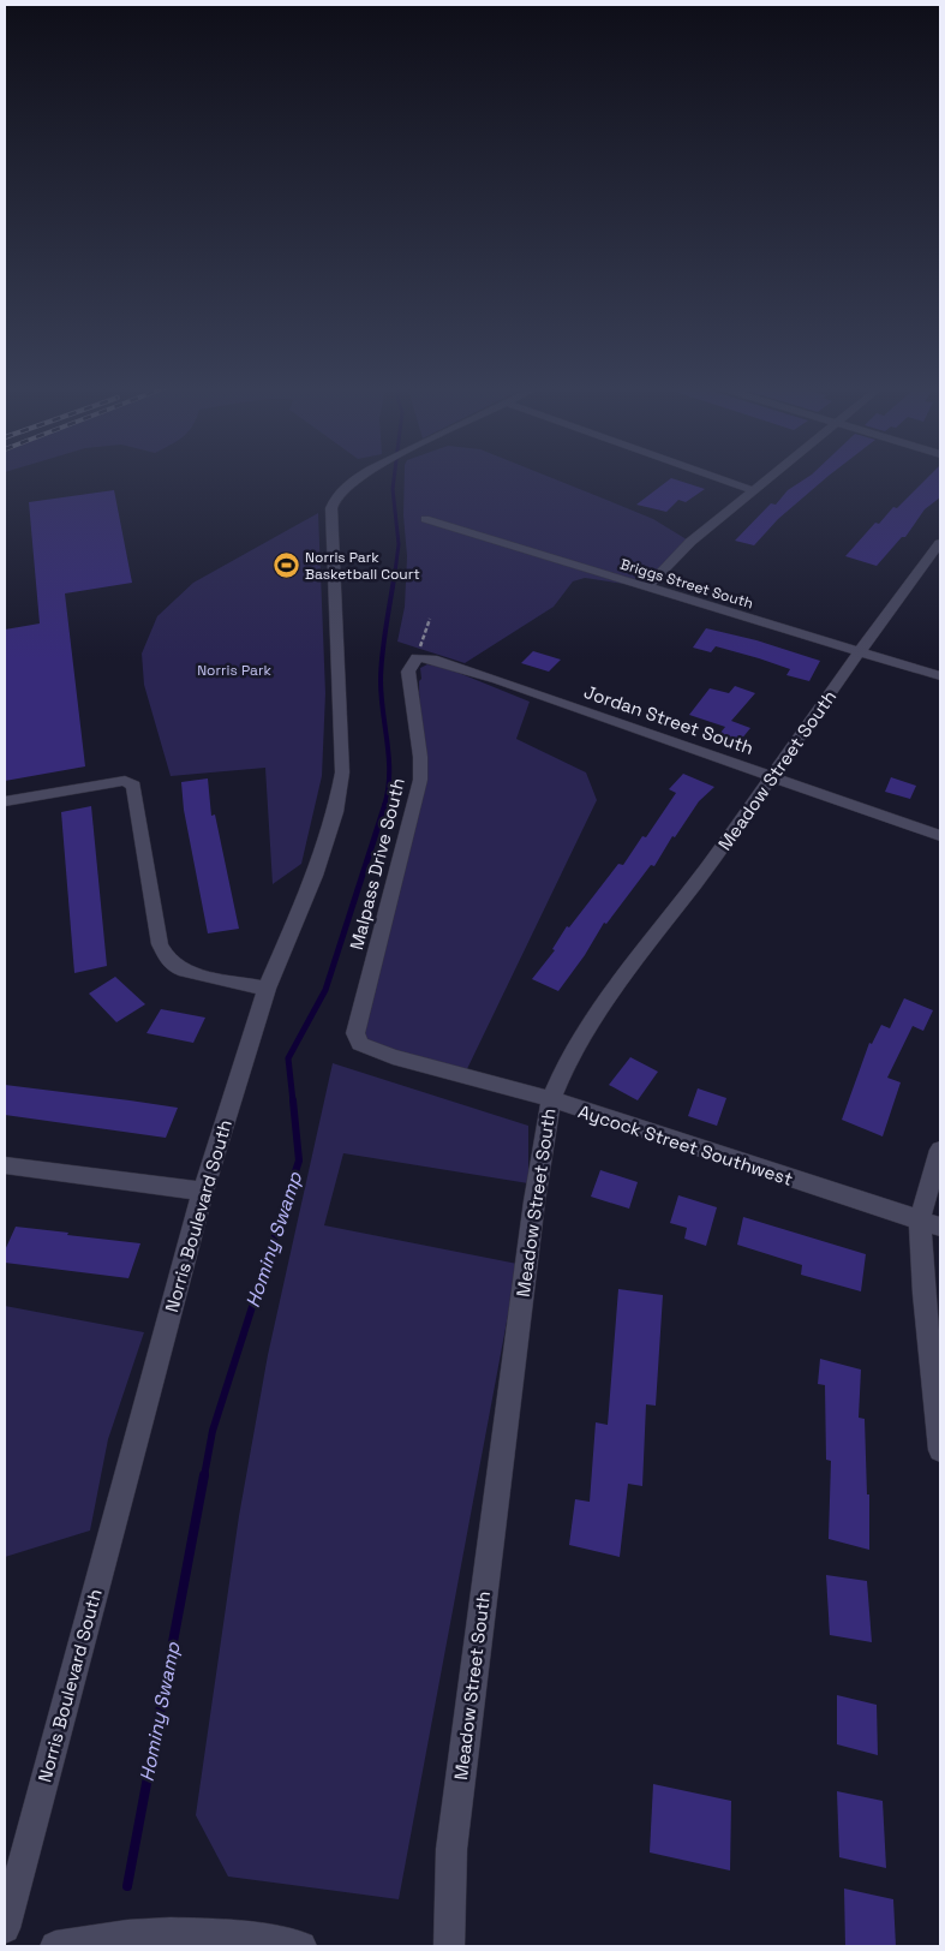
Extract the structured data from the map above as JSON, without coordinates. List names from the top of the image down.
{
  "streets": {
    "street": [
      "Briggs Street South",
      "Jordan Street South",
      "Meadow Street South",
      "Malpass Drive South",
      "Aycock Street Southwest",
      "Norris Boulevard South"
    ]
  },
  "crossings": [
    ["Briggs Street South", "Meadow Street South"],
    ["Jordan Street South", "Meadow Street South"],
    ["Jordan Street South", "Malpass Drive South"],
    ["Meadow Street South", "Aycock Street Southwest"],
    ["Malpass Drive South", "Aycock Street Southwest"]
  ],
  "water": ["Hominy Swamp"],
  "parks": ["Norris Park"],
  "places": {
    "sports": ["Norris Park Basketball Court"]
  }
}
